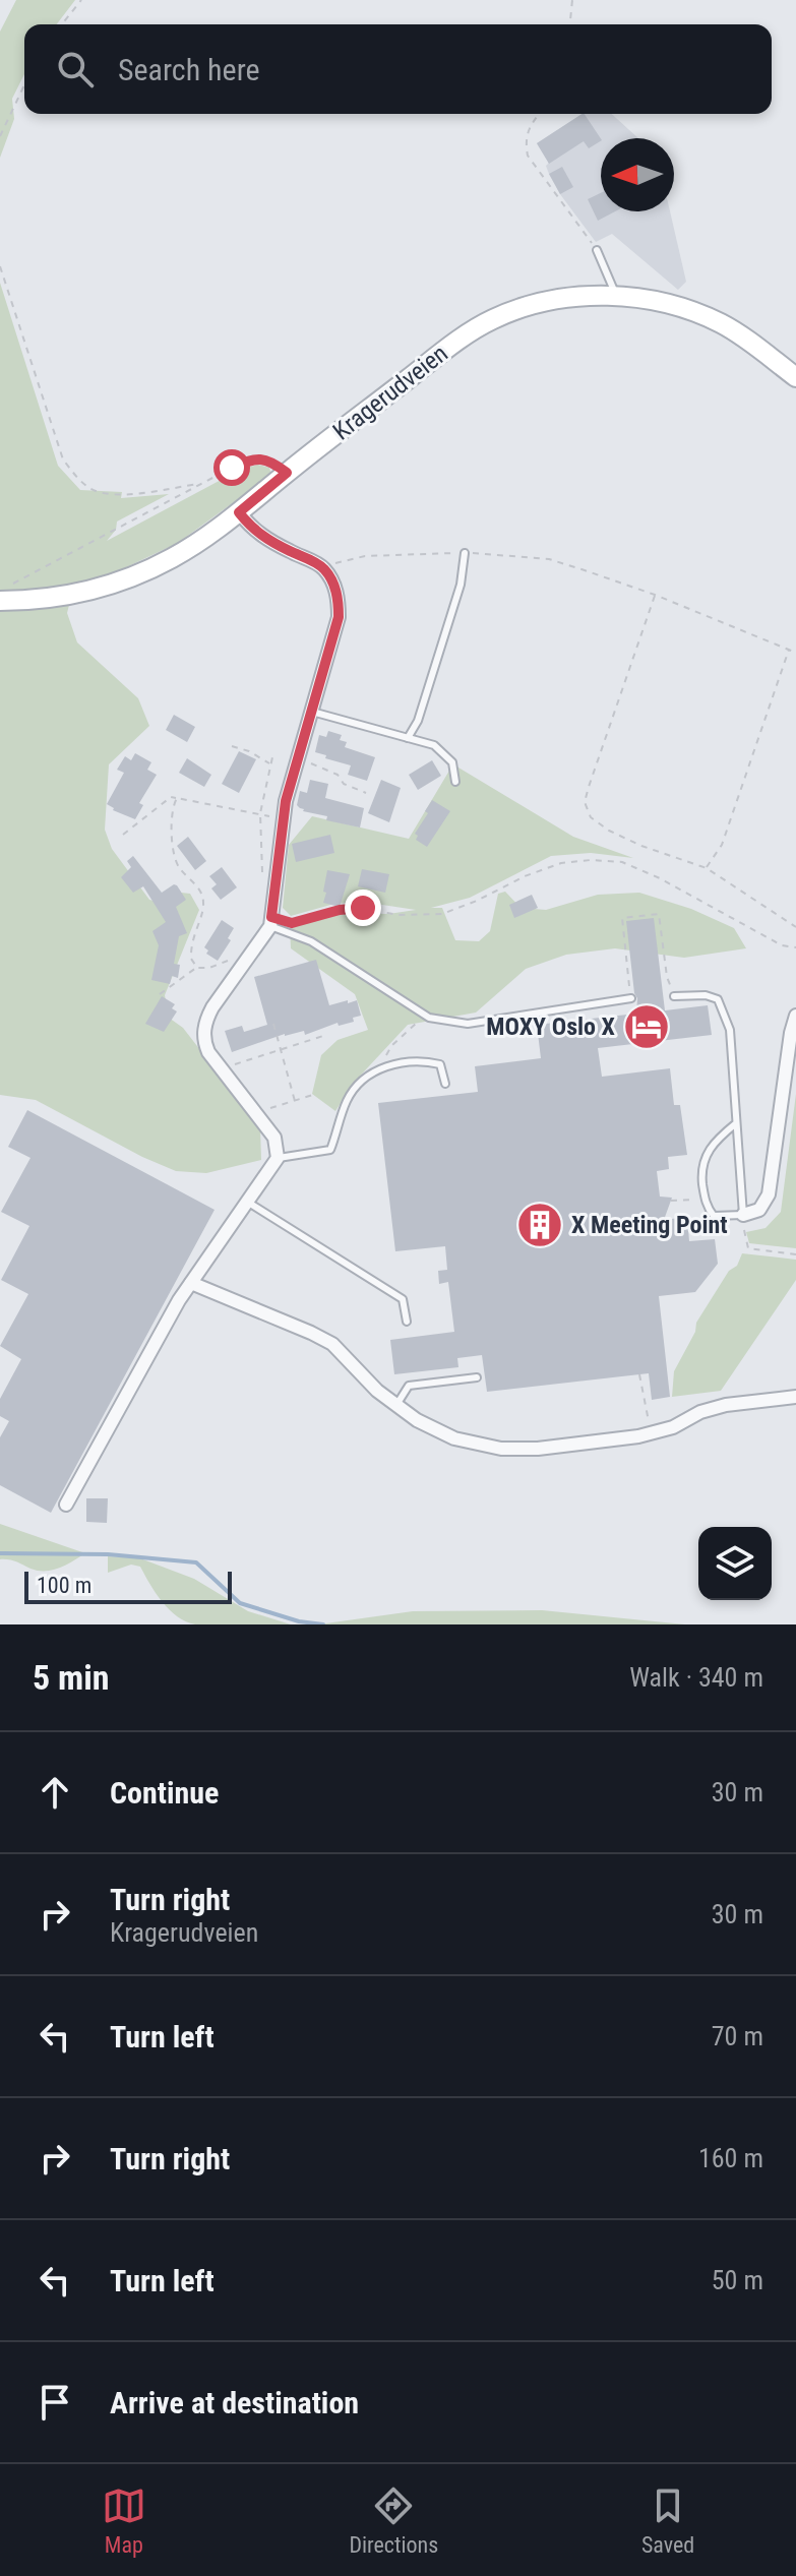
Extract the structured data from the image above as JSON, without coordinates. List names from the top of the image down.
{
  "streets": {
    "main road": ["Kragerudveien"]
  },
  "places": {
    "hotel": ["MOXY Oslo X"],
    "building": ["X Meeting Point"]
  },
  "scale_bar": "100 m",
  "north": "left",
  "page": {
    "search": "Search here",
    "scale": "100 m",
    "heading": ["5 min", "Walk · 340 m"],
    "list": [
      ["Continue", "30 m"],
      ["Turn right", "Kragerudveien", "30 m"],
      ["Turn left", "70 m"],
      ["Turn right", "160 m"],
      ["Turn left", "50 m"],
      "Arrive at destination"
    ],
    "nav": ["Map", "Directions", "Saved"]
  }
}
